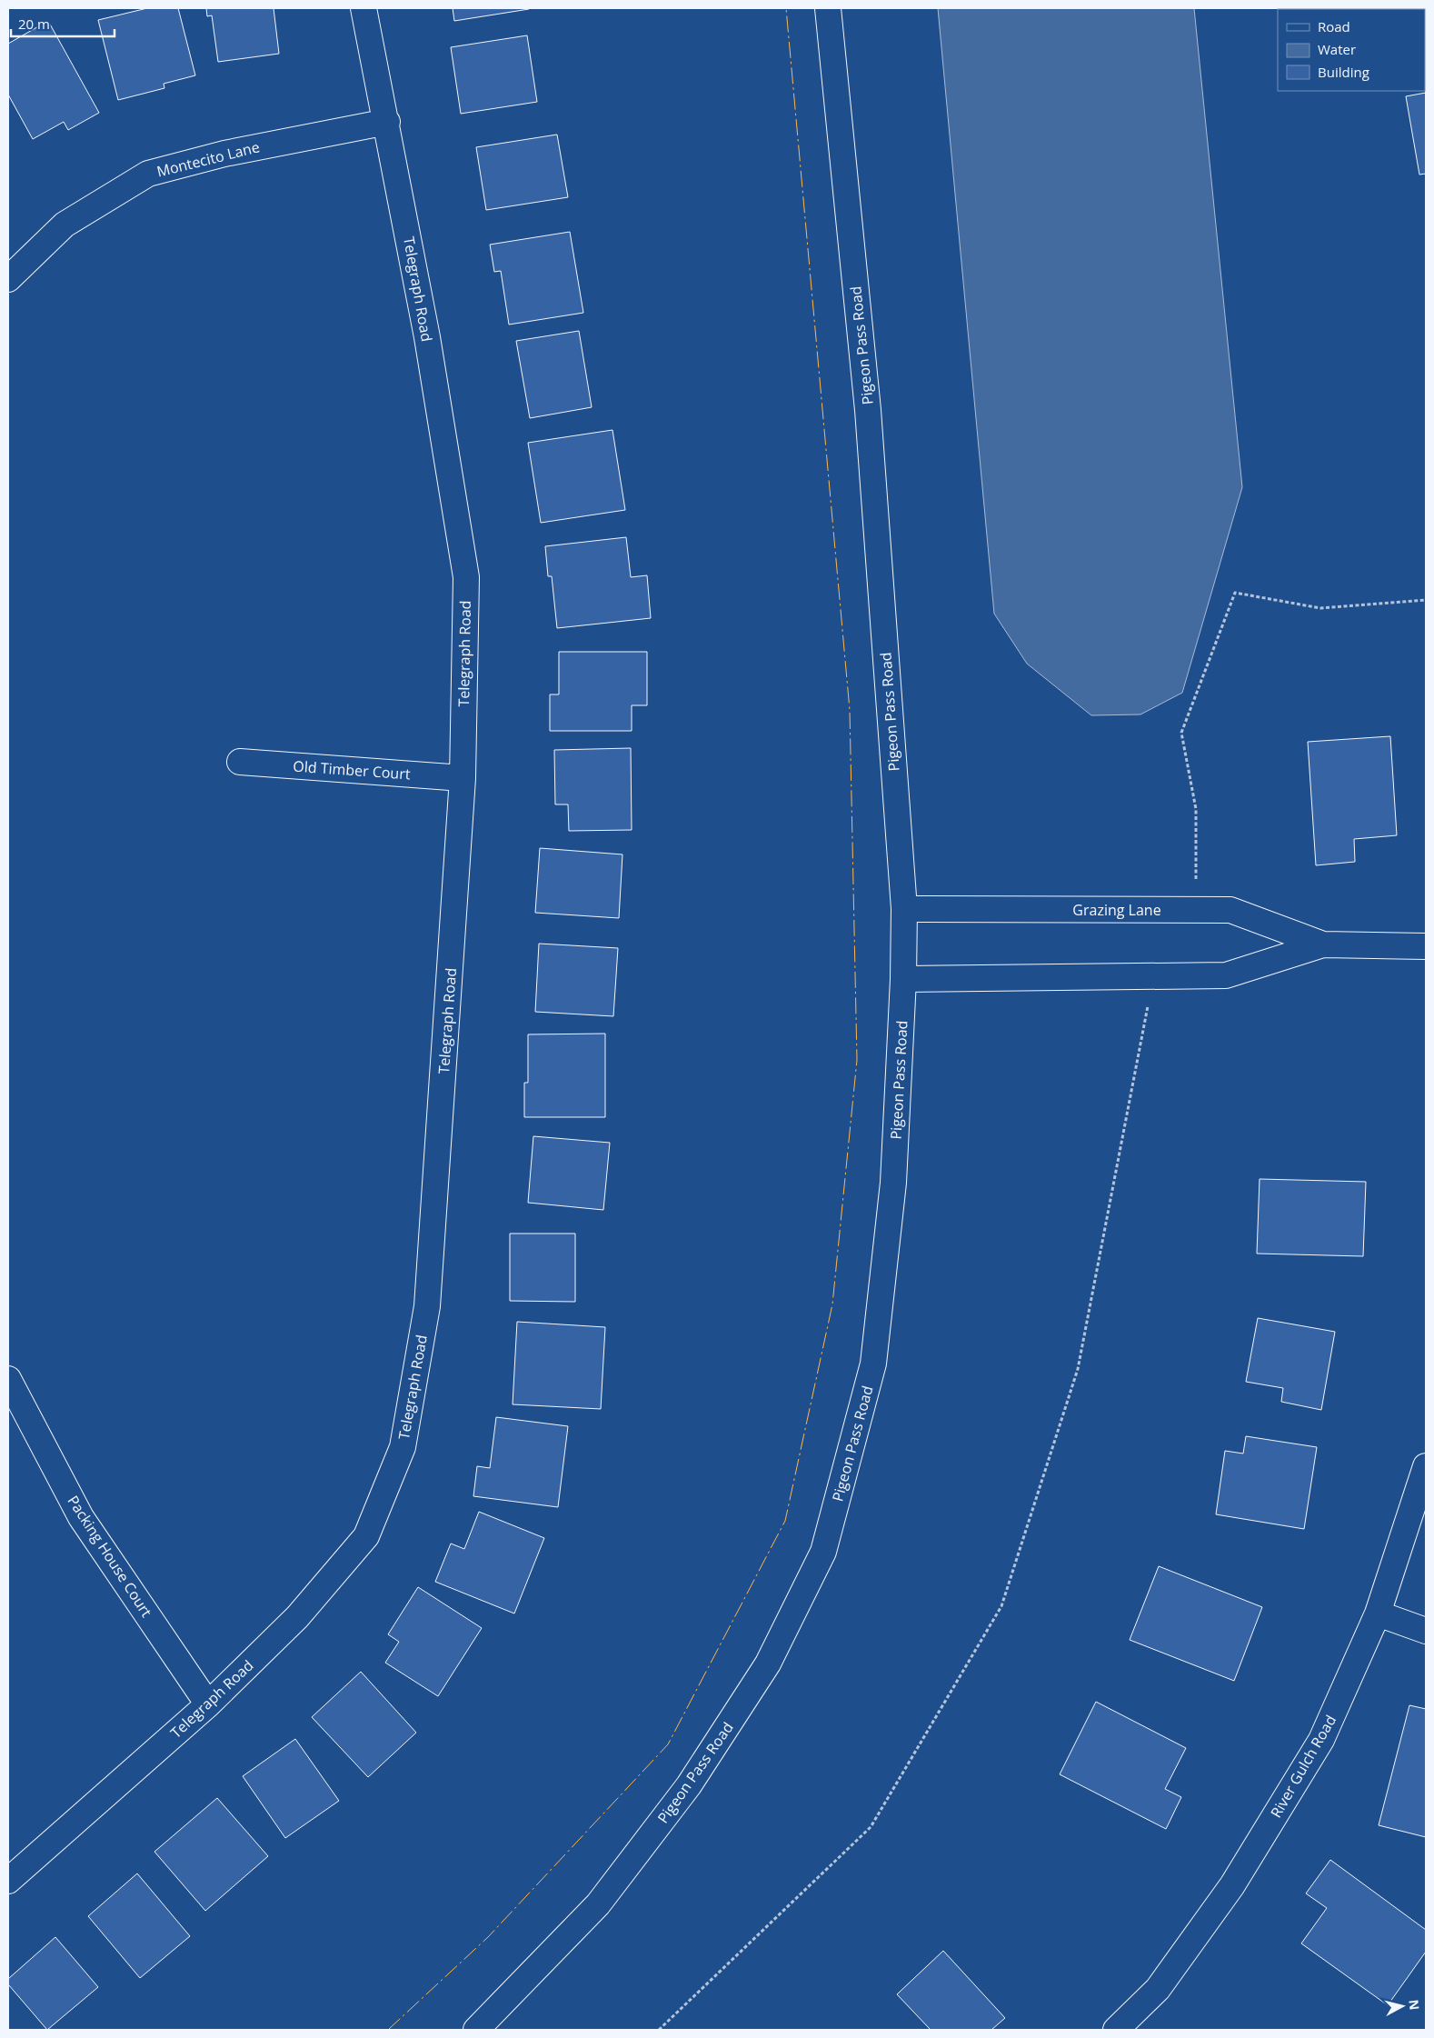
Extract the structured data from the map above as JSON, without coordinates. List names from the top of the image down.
{
  "streets": {
    "street": [
      "Montecito Lane",
      "Telegraph Road",
      "Pigeon Pass Road",
      "Old Timber Court",
      "Grazing Lane",
      "Packing House Court",
      "River Gulch Road"
    ]
  },
  "crossings": [
    ["Montecito Lane", "Telegraph Road"],
    ["Telegraph Road", "Old Timber Court"],
    ["Telegraph Road", "Packing House Court"],
    ["Pigeon Pass Road", "Grazing Lane"]
  ],
  "legend": ["Road", "Water", "Building"],
  "scale_bar": "20 m",
  "north": "right"
}
